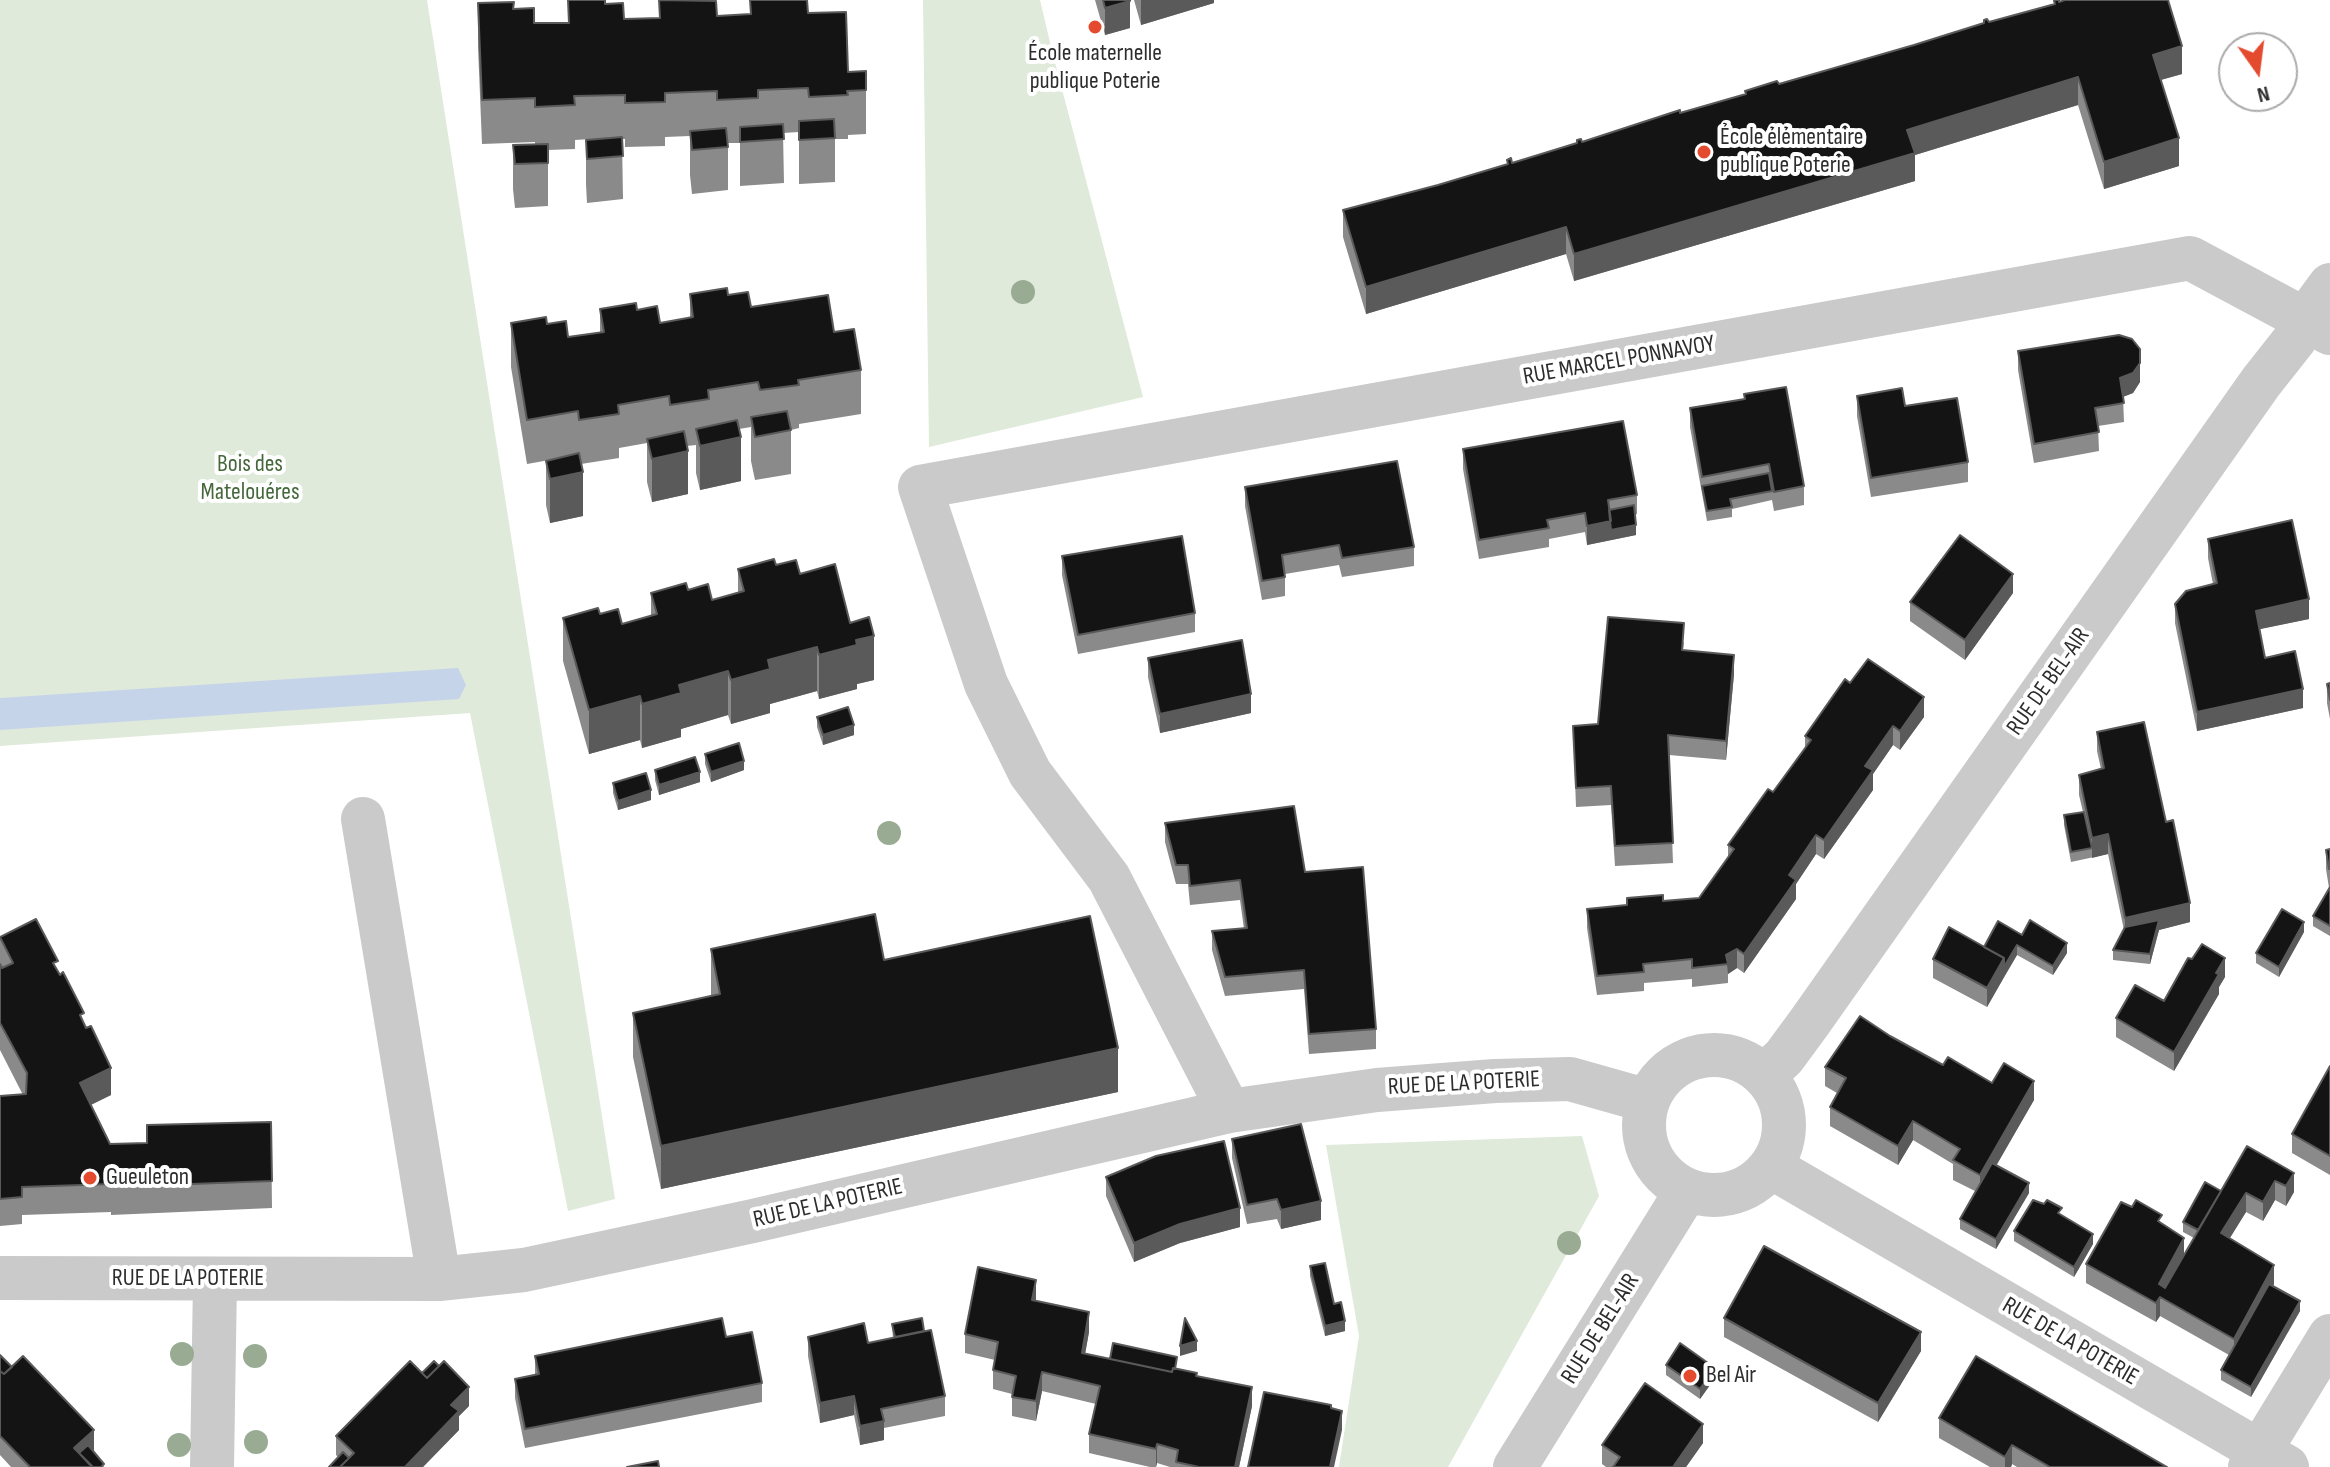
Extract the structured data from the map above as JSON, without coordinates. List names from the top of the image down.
{
  "streets": {
    "street": ["RUE MARCEL PONNAVOY", "RUE DE BEL-AIR", "RUE DE LA POTERIE"]
  },
  "crossings": [
    ["RUE MARCEL PONNAVOY", "RUE DE BEL-AIR"],
    ["RUE MARCEL PONNAVOY", "RUE DE LA POTERIE"],
    ["RUE DE BEL-AIR", "RUE DE LA POTERIE"]
  ],
  "parks": ["Bois des Matelouéres"],
  "places": [
    "École maternelle publique Poterie",
    "École élémentaire publique Poterie",
    "Gueuleton",
    "Bel Air"
  ],
  "north": "bottom"
}
